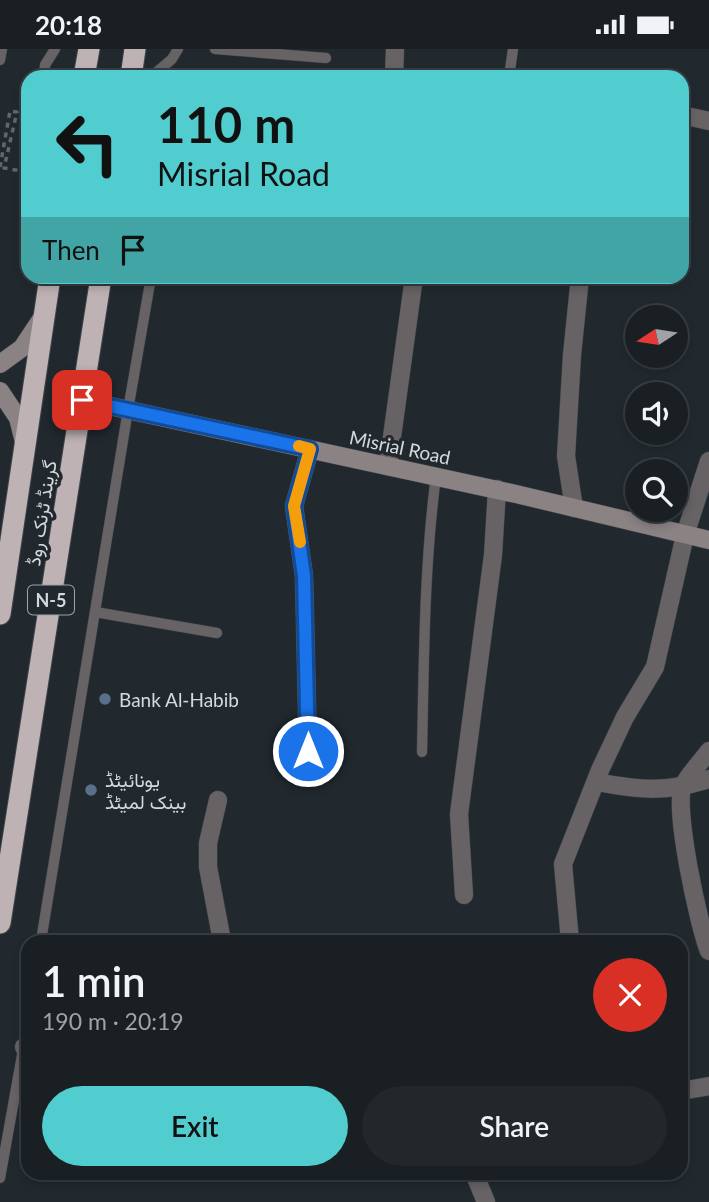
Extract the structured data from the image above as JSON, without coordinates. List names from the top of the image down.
{
  "streets": {
    "highway": ["گرینڈ ٹرنک روڈ", "N-5"],
    "main road": ["Misrial Road"]
  },
  "crossings": [
    ["Misrial Road", "گرینڈ ٹرنک روڈ"]
  ],
  "places": ["Bank Al-Habib", "یونائیٹڈ بینک لمیٹڈ"],
  "north": "left",
  "page": {
    "status": "20:18",
    "turn": ["110 m", "Misrial Road"],
    "then": "Then",
    "heading": ["1 min", "190 m · 20:19"],
    "buttons": ["Exit", "Share"]
  }
}
